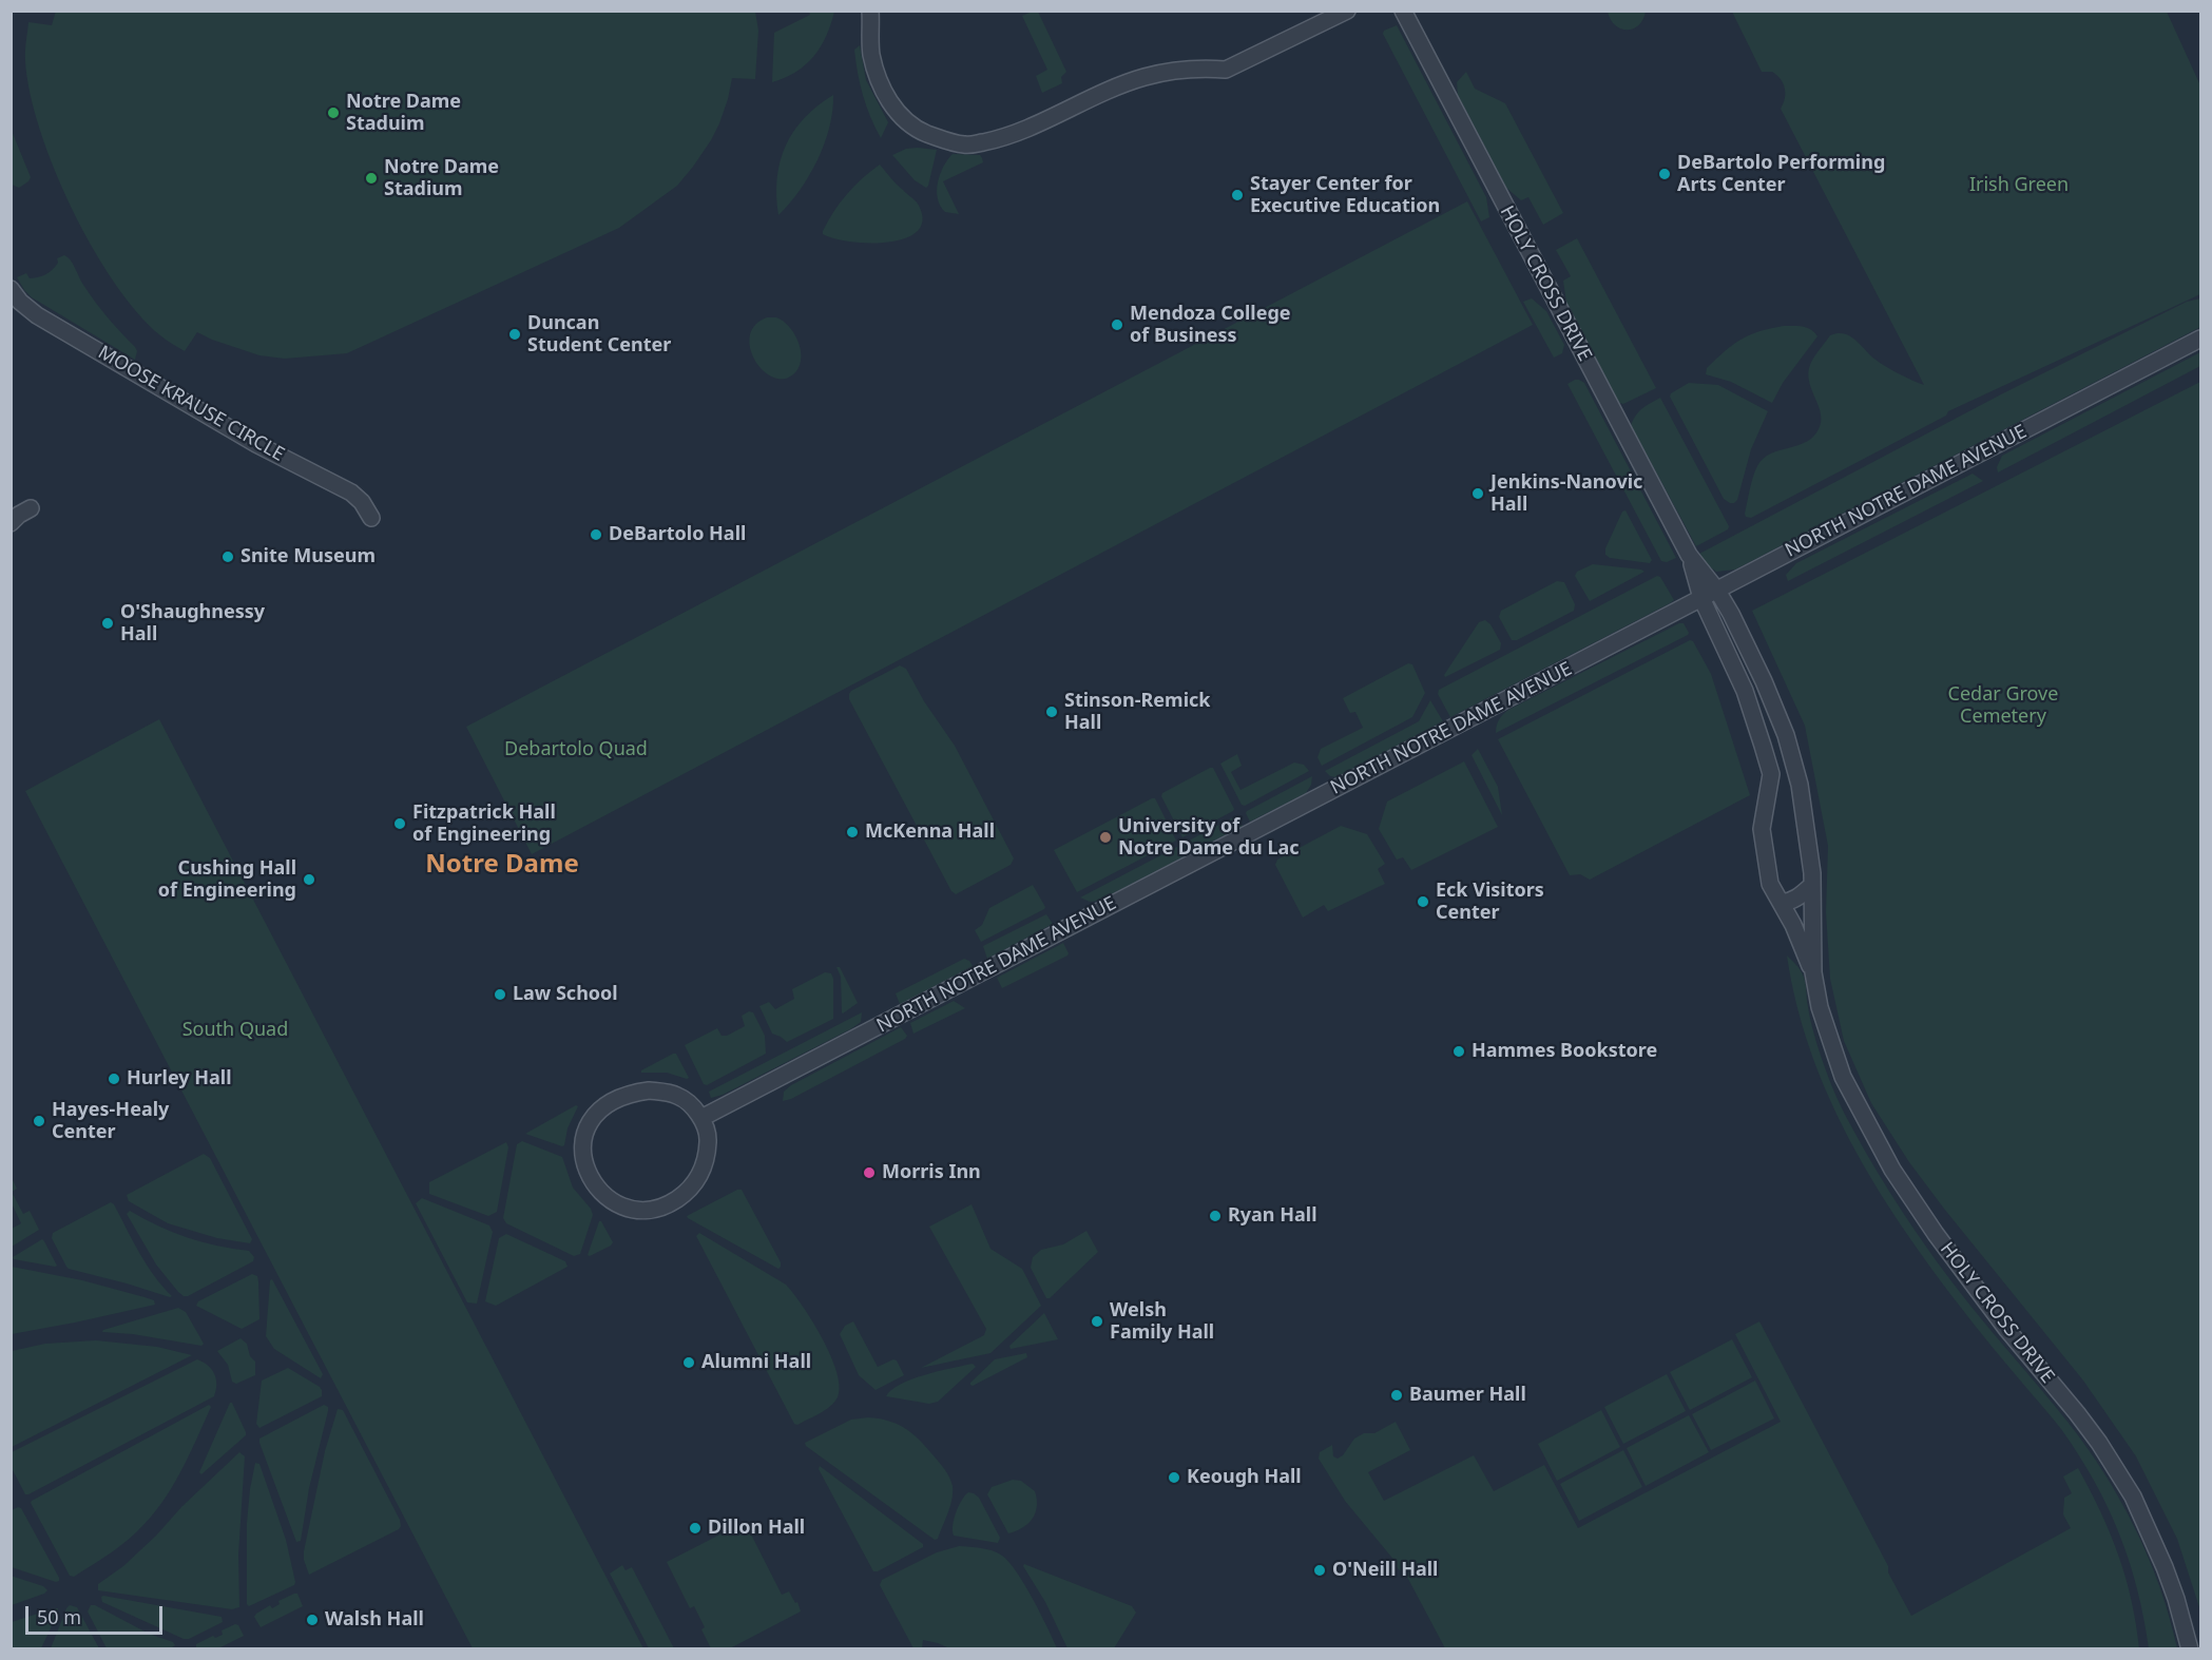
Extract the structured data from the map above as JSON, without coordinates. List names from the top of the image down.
{
  "streets": {
    "street": ["HOLY CROSS DRIVE", "MOOSE KRAUSE CIRCLE", "NORTH NOTRE DAME AVENUE"]
  },
  "crossings": [
    ["HOLY CROSS DRIVE", "NORTH NOTRE DAME AVENUE"]
  ],
  "districts": ["Notre Dame"],
  "parks": [
    "Irish Green",
    "Cedar Grove Cemetery",
    "Debartolo Quad",
    "South Quad"
  ],
  "places": [
    "Notre Dame Staduim",
    "DeBartolo Performing Arts Center",
    "Notre Dame Stadium",
    "Stayer Center for Executive Education",
    "Mendoza College of Business",
    "Duncan Student Center",
    "Jenkins-Nanovic Hall",
    "DeBartolo Hall",
    "Snite Museum",
    "O'Shaughnessy Hall",
    "Stinson-Remick Hall",
    "Fitzpatrick Hall of Engineering",
    "McKenna Hall",
    "University of Notre Dame du Lac",
    "Cushing Hall of Engineering",
    "Eck Visitors Center",
    "Law School",
    "Hammes Bookstore",
    "Hurley Hall",
    "Hayes-Healy Center",
    "Morris Inn",
    "Ryan Hall",
    "Welsh Family Hall",
    "Alumni Hall",
    "Baumer Hall",
    "Keough Hall",
    "Dillon Hall",
    "O'Neill Hall",
    "Walsh Hall"
  ],
  "scale_bar": "50 m"
}
